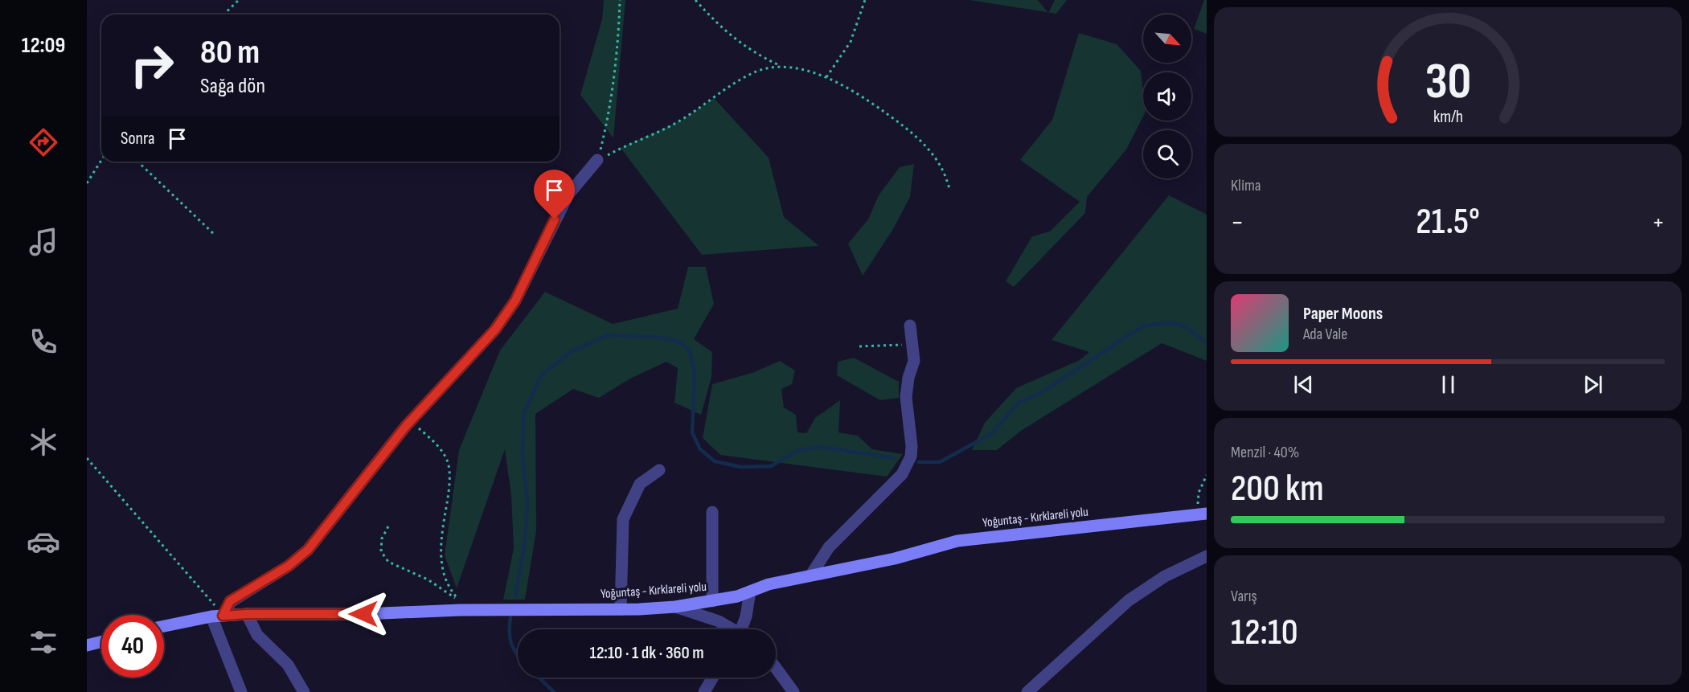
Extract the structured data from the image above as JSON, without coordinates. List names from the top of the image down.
{
  "streets": {
    "street": ["Yoğuntaş - Kırklareli yolu"]
  },
  "north": "bottom right",
  "page": {
    "tabs": "12:09",
    "turn": ["80 m", "Sağa dön"],
    "then": "Sonra",
    "tile": [
      "Klima",
      ["Menzil · 40%", "200 km"],
      ["Varış", "12:10"]
    ],
    "heat": ["−", "21.5°", "+"],
    "song": ["Paper Moons", "Ada Vale"],
    "limit": "40",
    "trip": "12:10 · 1 dk · 360 m",
    "gauge": ["30", "km/h"]
  }
}
